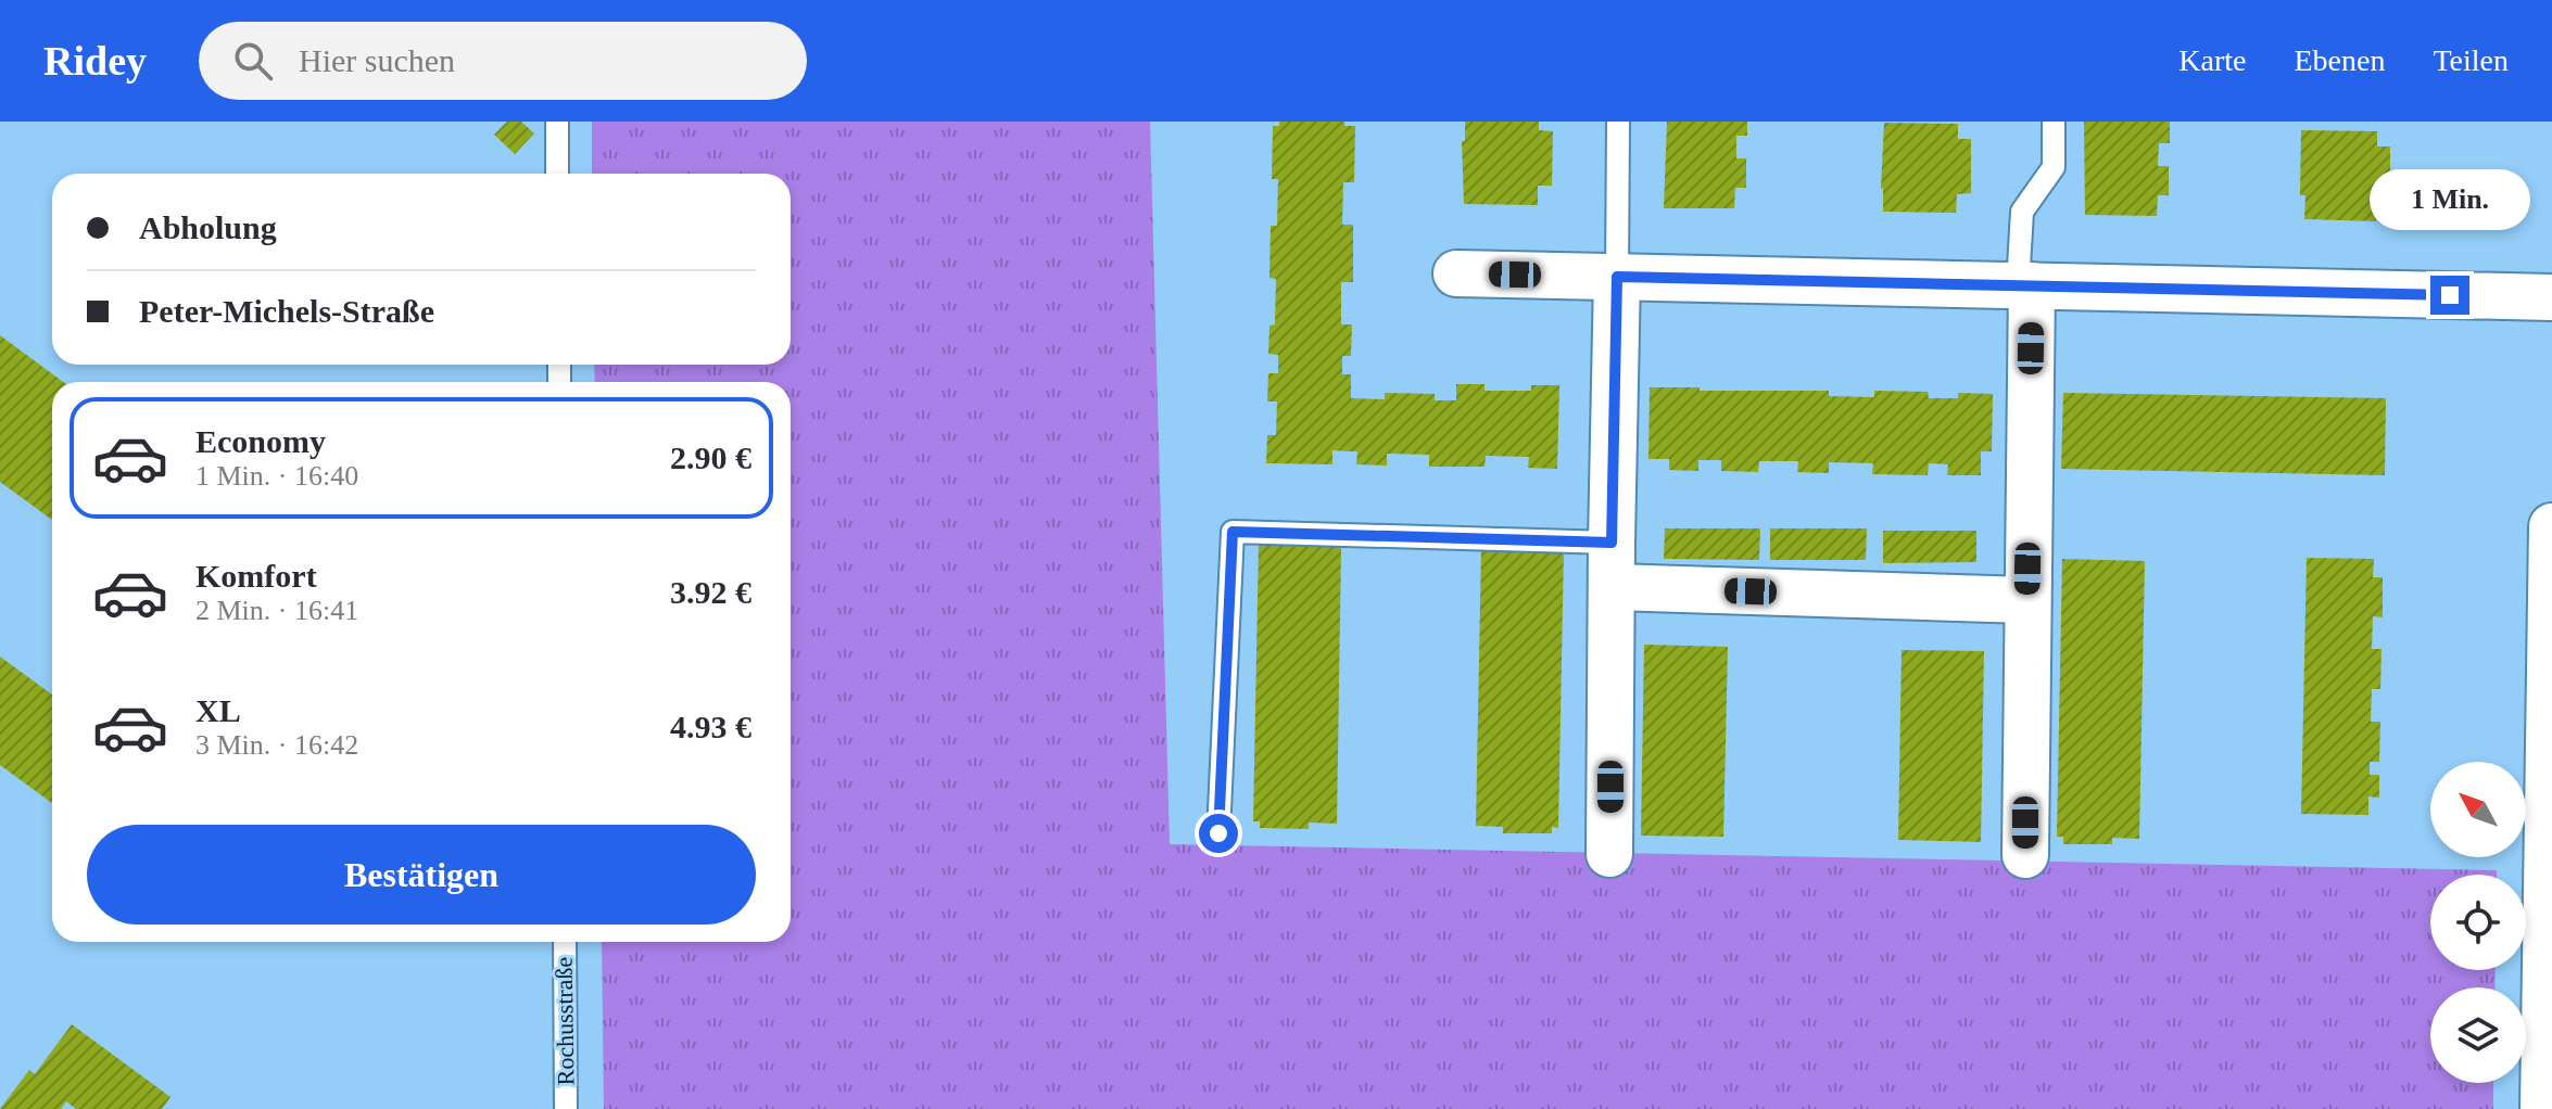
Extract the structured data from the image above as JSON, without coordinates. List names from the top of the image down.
{
  "streets": {
    "lane": ["Rochusstraße"]
  },
  "north": "top left",
  "page": {
    "header": "Ridey",
    "search": "Hier suchen",
    "nav": ["Karte", "Ebenen", "Teilen"],
    "bubble": "1 Min.",
    "banner": ["Abholung", "Peter-Michels-Straße"],
    "list": [
      {
        "name": "Economy",
        "note": "1 Min. · 16:40",
        "value": "2.90 €"
      },
      {
        "name": "Komfort",
        "note": "2 Min. · 16:41",
        "value": "3.92 €"
      },
      {
        "name": "XL",
        "note": "3 Min. · 16:42",
        "value": "4.93 €"
      }
    ],
    "buttons": "Bestätigen"
  }
}
